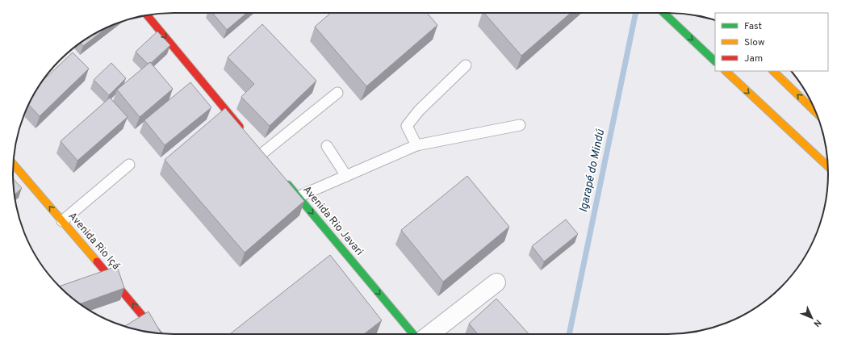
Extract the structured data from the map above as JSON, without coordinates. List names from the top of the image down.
{
  "streets": {
    "street": ["Avenida Rio Javari", "Avenida Rio Içá"]
  },
  "one_way": ["Avenida Rio Javari", "Avenida Rio Içá"],
  "water": ["Igarapé do Mindú"],
  "legend": ["Fast", "Slow", "Jam"],
  "north": "bottom right"
}
